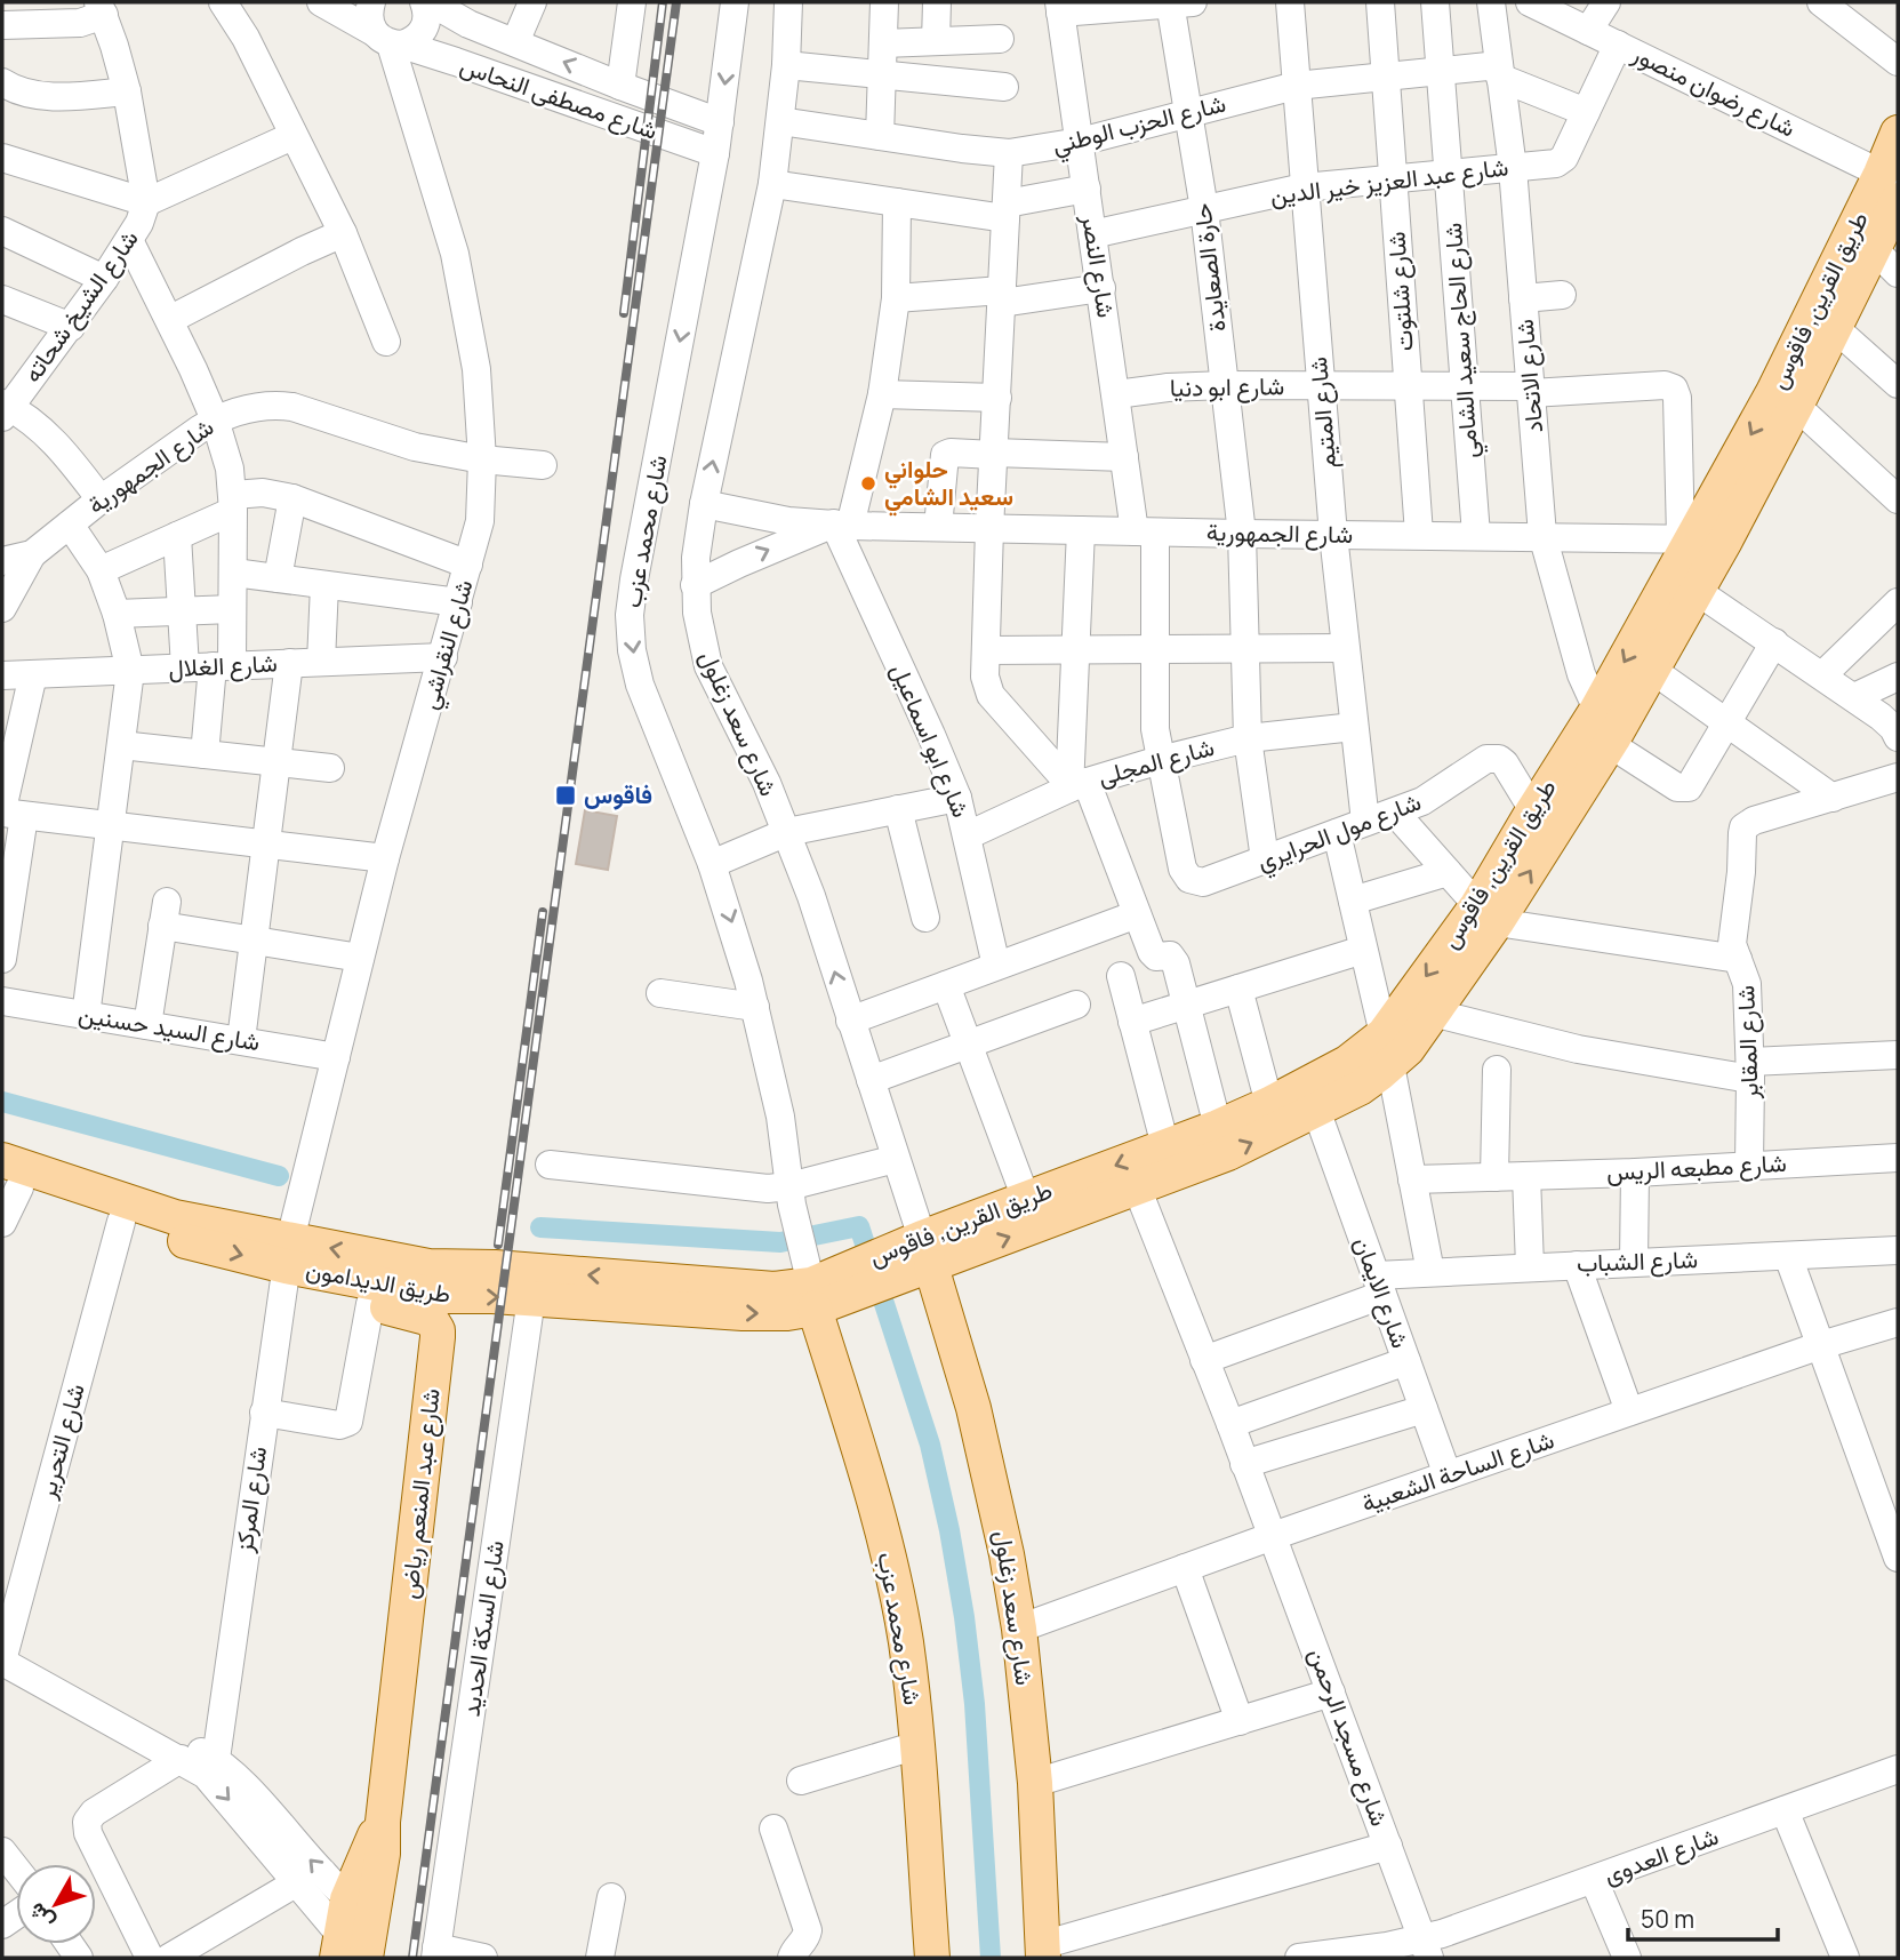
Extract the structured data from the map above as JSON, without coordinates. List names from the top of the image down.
{
  "streets": {
    "main road": [
      "طريق القرين, فاقوس",
      "شارع محمد عزب",
      "شارع سعد زغلول",
      "طريق الديدامون",
      "شارع عبد المنعم رياض"
    ],
    "street": [
      "شارع رضوان منصور",
      "شارع مصطفى النحاس",
      "شارع الحزب الوطني",
      "شارع عبد العزيز خير الدين",
      "شارع النصر",
      "حارة الصعايدة",
      "شارع شلتوت",
      "شارع الشيخ شحاته",
      "شارع الحاج سعيد الشامي",
      "شارع الاتحاد",
      "شارع ابو دنيا",
      "شارع المتيم",
      "شارع الجمهورية",
      "شارع النقراشي",
      "شارع الغلال",
      "شارع ابو اسماعيل",
      "شارع المجلى",
      "شارع مول الحرايري",
      "شارع السيد حسنين",
      "شارع المقابر",
      "شارع مطبعه الريس",
      "شارع الشباب",
      "شارع الايمان",
      "شارع التحرير",
      "شارع الساحة الشعبية",
      "شارع المركز",
      "شارع السكة الحديد",
      "شارع مسجد الرحمن",
      "شارع العدوى"
    ]
  },
  "crossings": [
    ["شارع رضوان منصور", "شارع عبد العزيز خير الدين"],
    ["شارع رضوان منصور", "طريق القرين, فاقوس"],
    ["شارع مصطفى النحاس", "شارع محمد عزب"],
    ["شارع مصطفى النحاس", "شارع النقراشي"],
    ["شارع الحزب الوطني", "شارع النصر"],
    ["شارع الحزب الوطني", "حارة الصعايدة"],
    ["شارع الحزب الوطني", "شارع شلتوت"],
    ["شارع الحزب الوطني", "شارع الحاج سعيد الشامي"],
    ["شارع الحزب الوطني", "شارع الاتحاد"],
    ["شارع الحزب الوطني", "شارع المتيم"],
    ["شارع الحزب الوطني", "شارع سعد زغلول"],
    ["شارع عبد العزيز خير الدين", "شارع النصر"],
    ["شارع عبد العزيز خير الدين", "حارة الصعايدة"],
    ["شارع عبد العزيز خير الدين", "شارع شلتوت"],
    ["شارع عبد العزيز خير الدين", "شارع الحاج سعيد الشامي"],
    ["شارع عبد العزيز خير الدين", "شارع الاتحاد"],
    ["شارع عبد العزيز خير الدين", "شارع المتيم"],
    ["شارع النصر", "شارع ابو دنيا"],
    ["شارع النصر", "شارع الجمهورية"],
    ["شارع النصر", "شارع المجلى"],
    ["شارع النصر", "شارع مول الحرايري"],
    ["حارة الصعايدة", "شارع ابو دنيا"],
    ["حارة الصعايدة", "شارع الجمهورية"],
    ["حارة الصعايدة", "شارع المجلى"],
    ["حارة الصعايدة", "شارع مول الحرايري"],
    ["شارع شلتوت", "شارع ابو دنيا"],
    ["شارع شلتوت", "شارع الجمهورية"],
    ["طريق القرين, فاقوس", "شارع الاتحاد"],
    ["طريق القرين, فاقوس", "شارع ابو دنيا"],
    ["طريق القرين, فاقوس", "شارع الجمهورية"],
    ["طريق القرين, فاقوس", "شارع محمد عزب"],
    ["طريق القرين, فاقوس", "شارع سعد زغلول"],
    ["طريق القرين, فاقوس", "شارع مول الحرايري"],
    ["طريق القرين, فاقوس", "طريق الديدامون"],
    ["طريق القرين, فاقوس", "شارع الايمان"],
    ["طريق القرين, فاقوس", "شارع مسجد الرحمن"],
    ["شارع الحاج سعيد الشامي", "شارع ابو دنيا"],
    ["شارع الحاج سعيد الشامي", "شارع الجمهورية"],
    ["شارع الاتحاد", "شارع ابو دنيا"],
    ["شارع الاتحاد", "شارع الجمهورية"],
    ["شارع ابو دنيا", "شارع المتيم"],
    ["شارع ابو دنيا", "شارع الجمهورية"],
    ["شارع المتيم", "شارع الجمهورية"],
    ["شارع المتيم", "شارع المجلى"],
    ["شارع المتيم", "شارع مول الحرايري"],
    ["شارع الجمهورية", "شارع النقراشي"],
    ["شارع الجمهورية", "شارع سعد زغلول"],
    ["شارع الجمهورية", "شارع ابو اسماعيل"],
    ["شارع محمد عزب", "طريق الديدامون"],
    ["شارع النقراشي", "شارع الغلال"],
    ["شارع النقراشي", "شارع السيد حسنين"],
    ["شارع النقراشي", "طريق الديدامون"],
    ["شارع النقراشي", "شارع عبد المنعم رياض"],
    ["شارع النقراشي", "شارع المركز"],
    ["شارع سعد زغلول", "شارع الساحة الشعبية"],
    ["شارع ابو اسماعيل", "شارع المجلى"],
    ["شارع المقابر", "شارع مطبعه الريس"],
    ["شارع الشباب", "شارع الايمان"],
    ["شارع الشباب", "شارع مسجد الرحمن"],
    ["طريق الديدامون", "شارع التحرير"],
    ["طريق الديدامون", "شارع عبد المنعم رياض"],
    ["طريق الديدامون", "شارع المركز"],
    ["طريق الديدامون", "شارع السكة الحديد"],
    ["شارع الايمان", "شارع الساحة الشعبية"],
    ["شارع الساحة الشعبية", "شارع مسجد الرحمن"],
    ["شارع عبد المنعم رياض", "شارع المركز"],
    ["شارع مسجد الرحمن", "شارع العدوى"]
  ],
  "places": {
    "other": ["حلواني سعيد الشامي"],
    "transit": ["فاقوس"]
  },
  "scale_bar": "50 m",
  "north": "bottom left"
}
